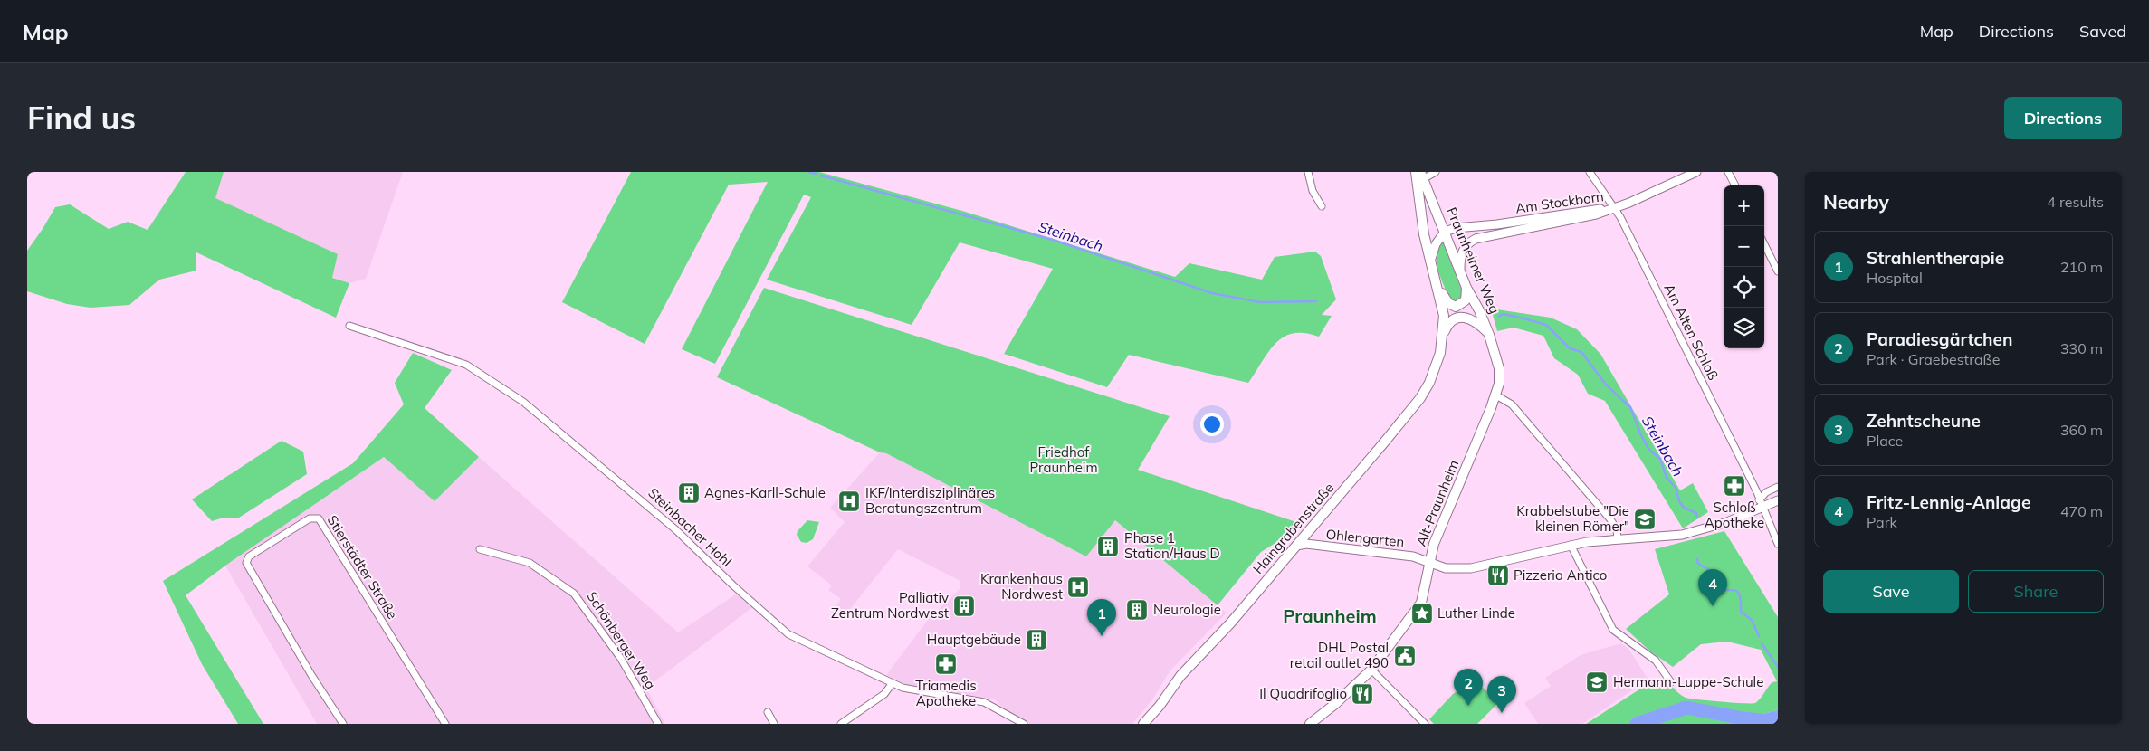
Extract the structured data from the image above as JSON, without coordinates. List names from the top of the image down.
{
  "streets": {
    "main road": ["Praunheimer Weg", "Alt-Praunheim", "Haingrabenstraße"],
    "street": [
      "Am Stockborn",
      "Am Alten Schloß",
      "Steinbacher Hohl",
      "Ohlengarten",
      "Stierstädter Straße",
      "Schönberger Weg"
    ]
  },
  "crossings": [
    ["Am Stockborn", "Praunheimer Weg"],
    ["Am Stockborn", "Am Alten Schloß"],
    ["Praunheimer Weg", "Alt-Praunheim"],
    ["Am Alten Schloß", "Ohlengarten"],
    ["Alt-Praunheim", "Ohlengarten"],
    ["Haingrabenstraße", "Ohlengarten"]
  ],
  "districts": ["Praunheim"],
  "water": ["Steinbach"],
  "parks": ["Friedhof Praunheim"],
  "places": {
    "pharmacy": ["Schloß Apotheke", "Triamedis Apotheke"],
    "building": [
      "Agnes-Karll-Schule",
      "Phase 1 Station/Haus D",
      "Palliativ Zentrum Nordwest",
      "Neurologie",
      "Hauptgebäude"
    ],
    "hospital": ["IKF/Interdisziplinäres Beratungszentrum", "Krankenhaus Nordwest"],
    "school or university": ["Krabbelstube \"Die kleinen Römer\"", "Hermann-Luppe-Schule"],
    "restaurant": ["Pizzeria Antico", "Il Quadrifoglio"],
    "place": ["Luther Linde"],
    "public building": ["DHL Postal retail outlet 490"]
  },
  "page": {
    "header": "Map",
    "nav": ["Map", "Directions", "Saved"],
    "buttons": [
      "Directions",
      ["Save", "Share"]
    ],
    "title": "Find us",
    "heading": ["Nearby", "4 results"],
    "map_buttons": ["+", "−"],
    "list": [
      {
        "mark": "1",
        "name": "Strahlentherapie",
        "note": "Hospital",
        "value": "210 m"
      },
      {
        "mark": "2",
        "name": "Paradiesgärtchen",
        "note": "Park · Graebestraße",
        "value": "330 m"
      },
      {
        "mark": "3",
        "name": "Zehntscheune",
        "note": "Place",
        "value": "360 m"
      },
      {
        "mark": "4",
        "name": "Fritz-Lennig-Anlage",
        "note": "Park",
        "value": "470 m"
      }
    ],
    "pins": [
      "4",
      "1",
      "2",
      "3"
    ]
  }
}
